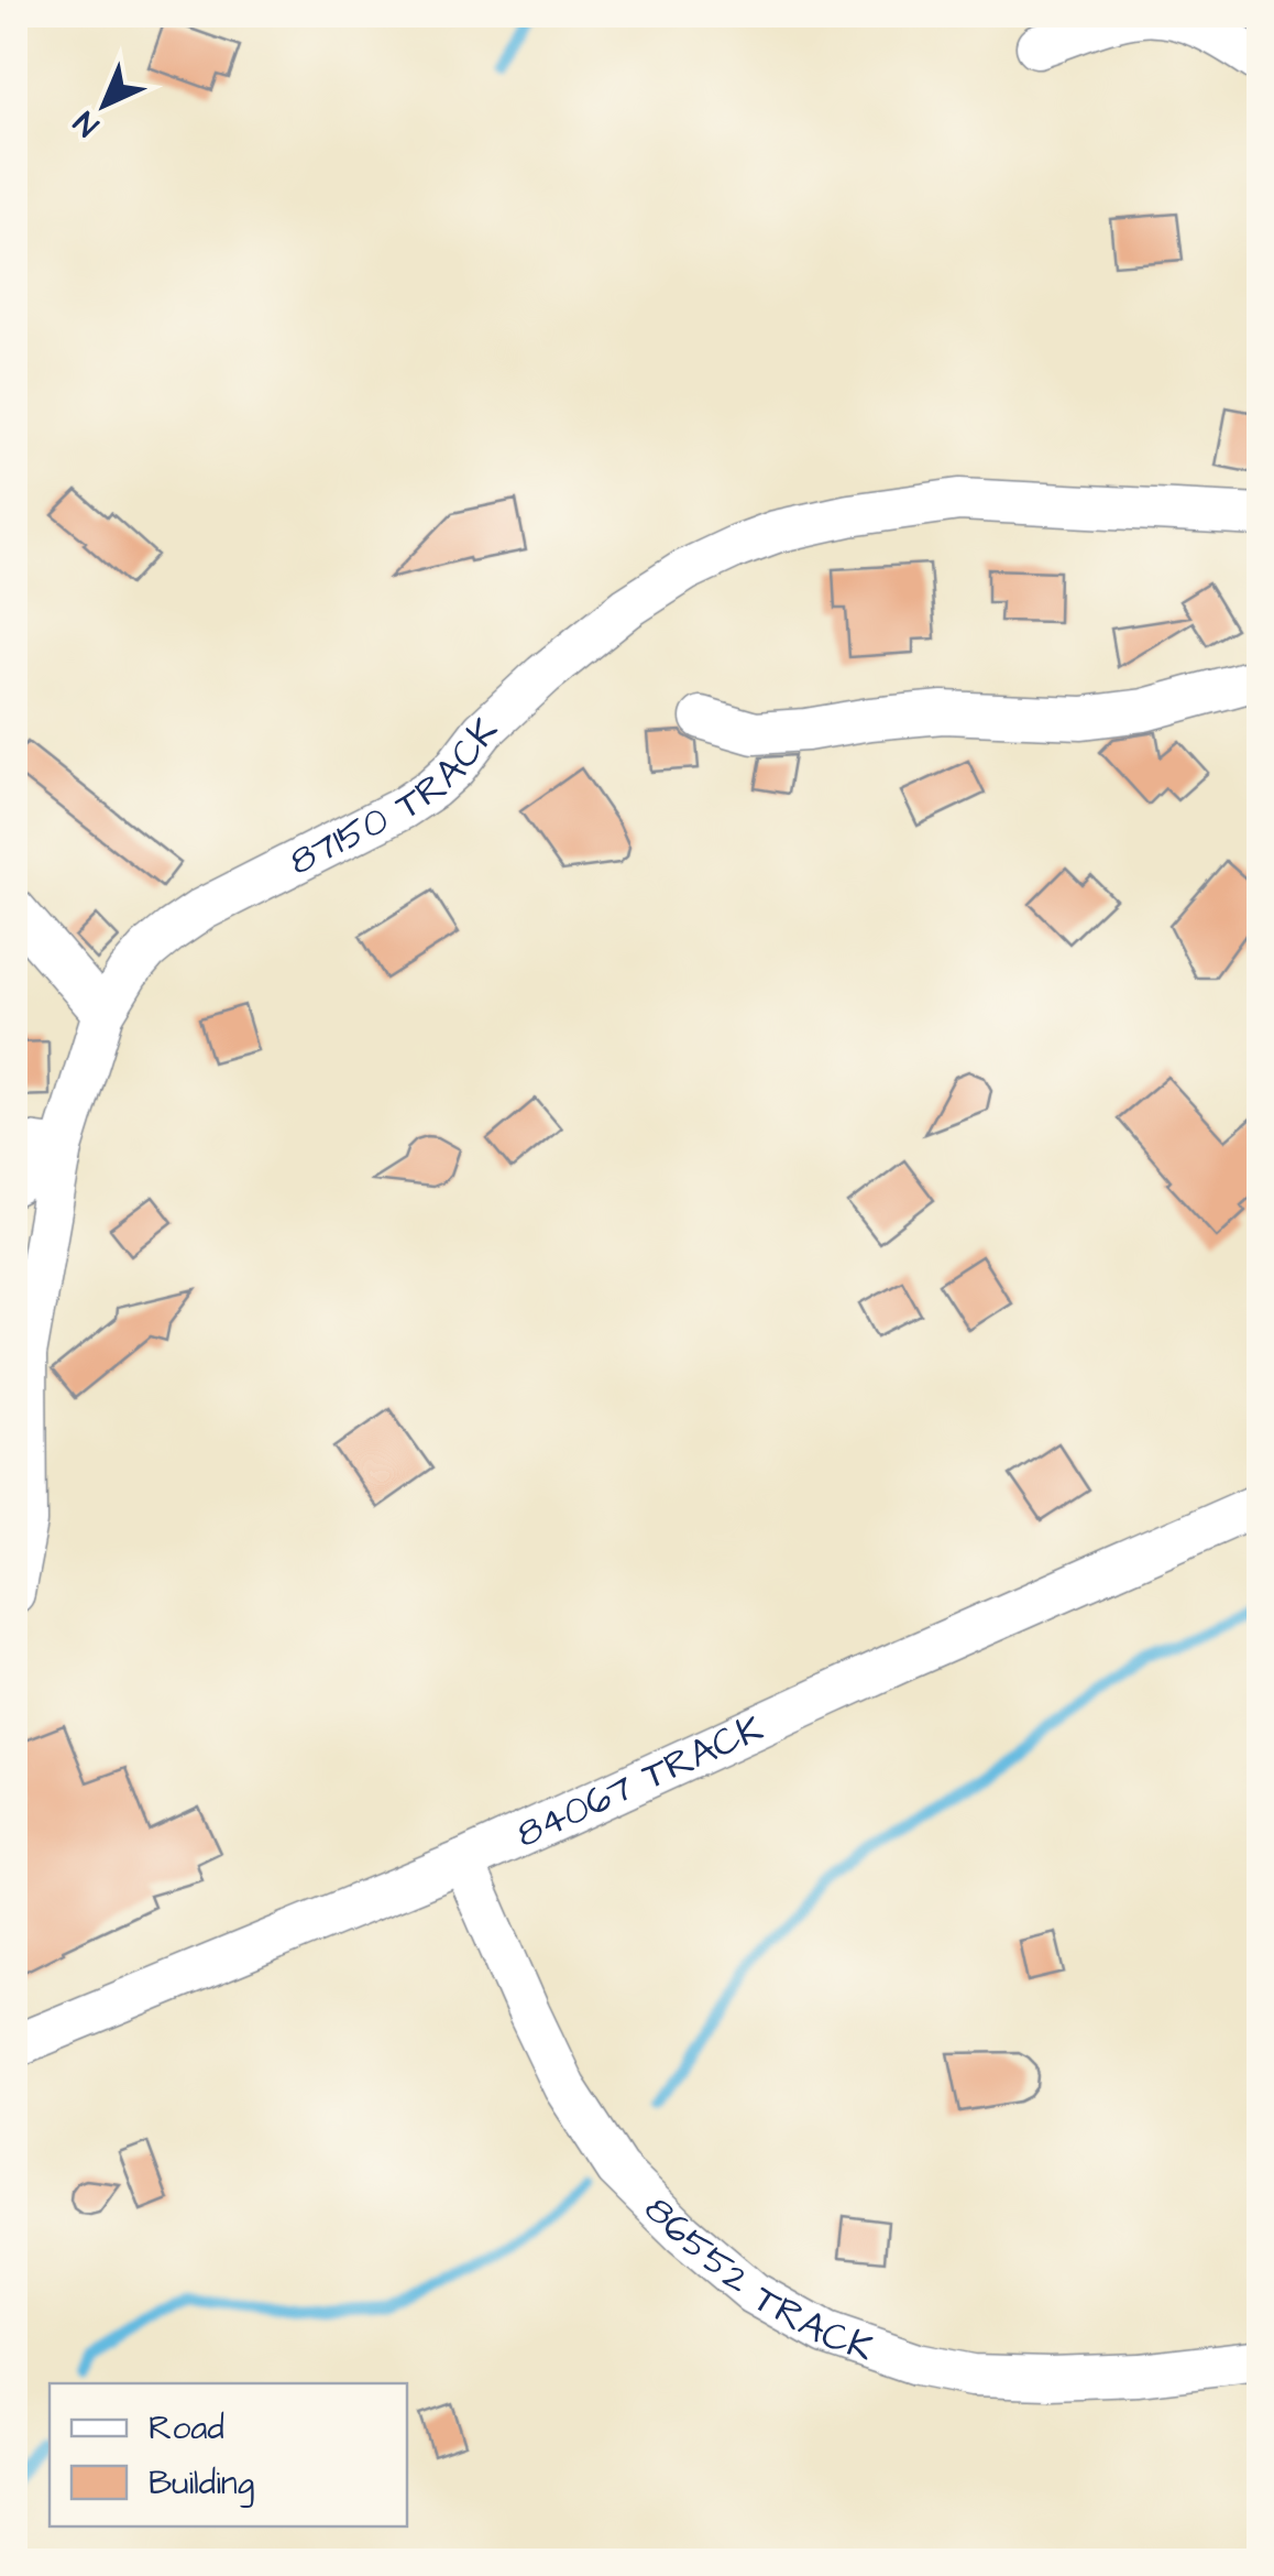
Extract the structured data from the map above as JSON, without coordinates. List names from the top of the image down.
{
  "streets": {
    "street": ["87150 TRACK", "84067 TRACK", "86552 TRACK"]
  },
  "crossings": [
    ["84067 TRACK", "86552 TRACK"]
  ],
  "legend": ["Road", "Building"],
  "north": "bottom left"
}
